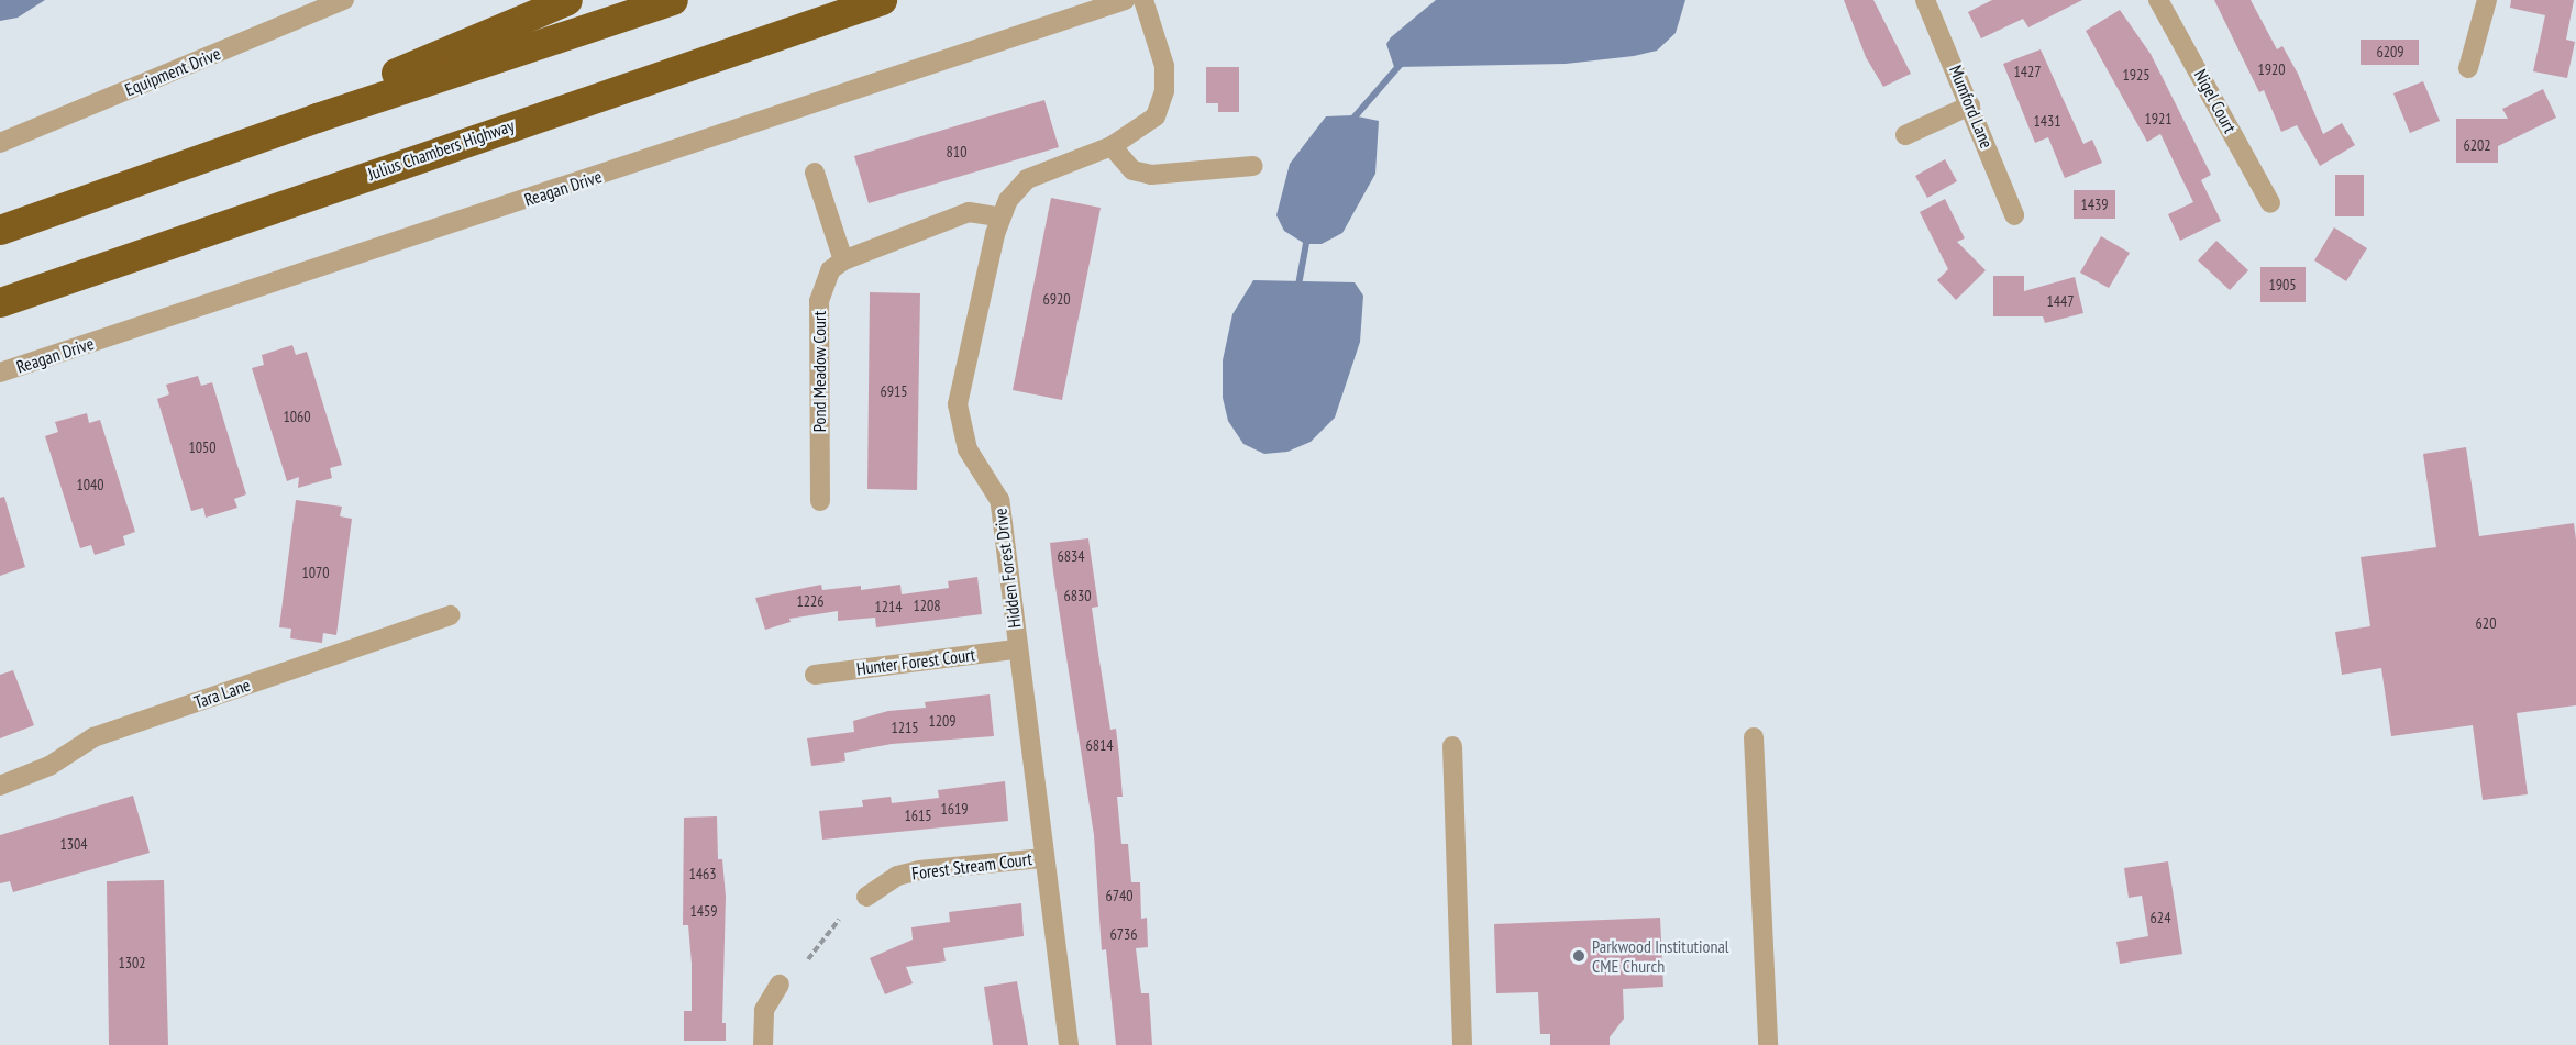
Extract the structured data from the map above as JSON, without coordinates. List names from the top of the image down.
{
  "streets": {
    "highway": ["Julius Chambers Highway"],
    "street": [
      "Equipment Drive",
      "Nigel Court",
      "Mumford Lane",
      "Reagan Drive",
      "Pond Meadow Court",
      "Hidden Forest Drive",
      "Hunter Forest Court",
      "Tara Lane",
      "Forest Stream Court"
    ]
  },
  "crossings": [
    ["Hidden Forest Drive", "Hunter Forest Court"],
    ["Hidden Forest Drive", "Forest Stream Court"]
  ],
  "places": ["Parkwood Institutional CME Church"],
  "house_numbers": [
    "6209",
    "1920",
    "1427",
    "1925",
    "1921",
    "1431",
    "6202",
    "810",
    "1439",
    "1905",
    "6920",
    "1447",
    "6915",
    "1060",
    "1050",
    "1040",
    "6834",
    "1070",
    "6830",
    "1226",
    "1208",
    "1214",
    "620",
    "1209",
    "1215",
    "6814",
    "1619",
    "1615",
    "1304",
    "1463",
    "6740",
    "1459",
    "624",
    "6736",
    "1302"
  ]
}
